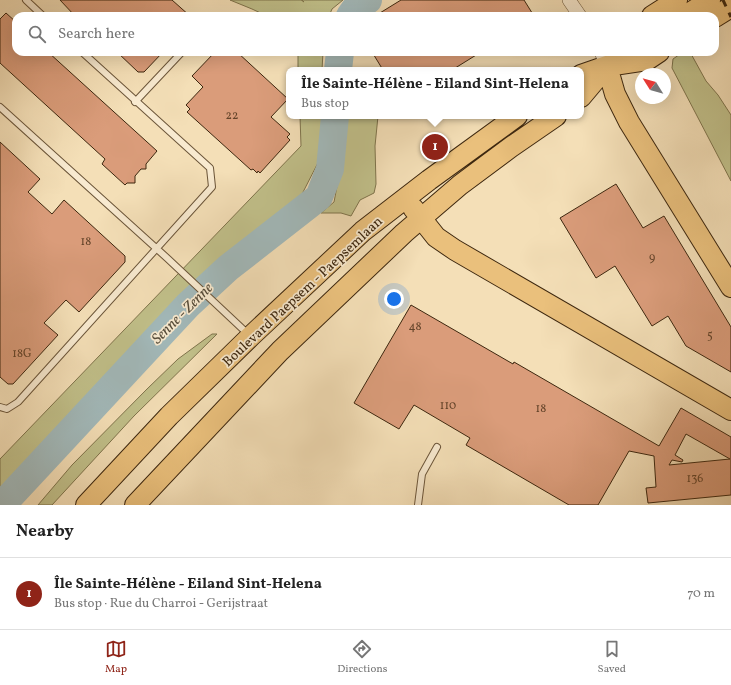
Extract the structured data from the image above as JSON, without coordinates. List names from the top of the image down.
{
  "streets": {
    "main road": ["Boulevard Paepsem - Paepsemlaan"]
  },
  "water": ["Senne - Zenne"],
  "house_numbers": [
    "22",
    "18",
    "9",
    "48",
    "5",
    "18G",
    "110",
    "18",
    "136"
  ],
  "north": "top left",
  "page": {
    "search": "Search here",
    "popup": ["Île Sainte-Hélène - Eiland Sint-Helena", "Bus stop"],
    "pins": "1",
    "heading": "Nearby",
    "list": [
      {
        "mark": "1",
        "name": "Île Sainte-Hélène - Eiland Sint-Helena",
        "note": "Bus stop · Rue du Charroi - Gerijstraat",
        "value": "70 m"
      }
    ],
    "nav": ["Map", "Directions", "Saved"]
  }
}
